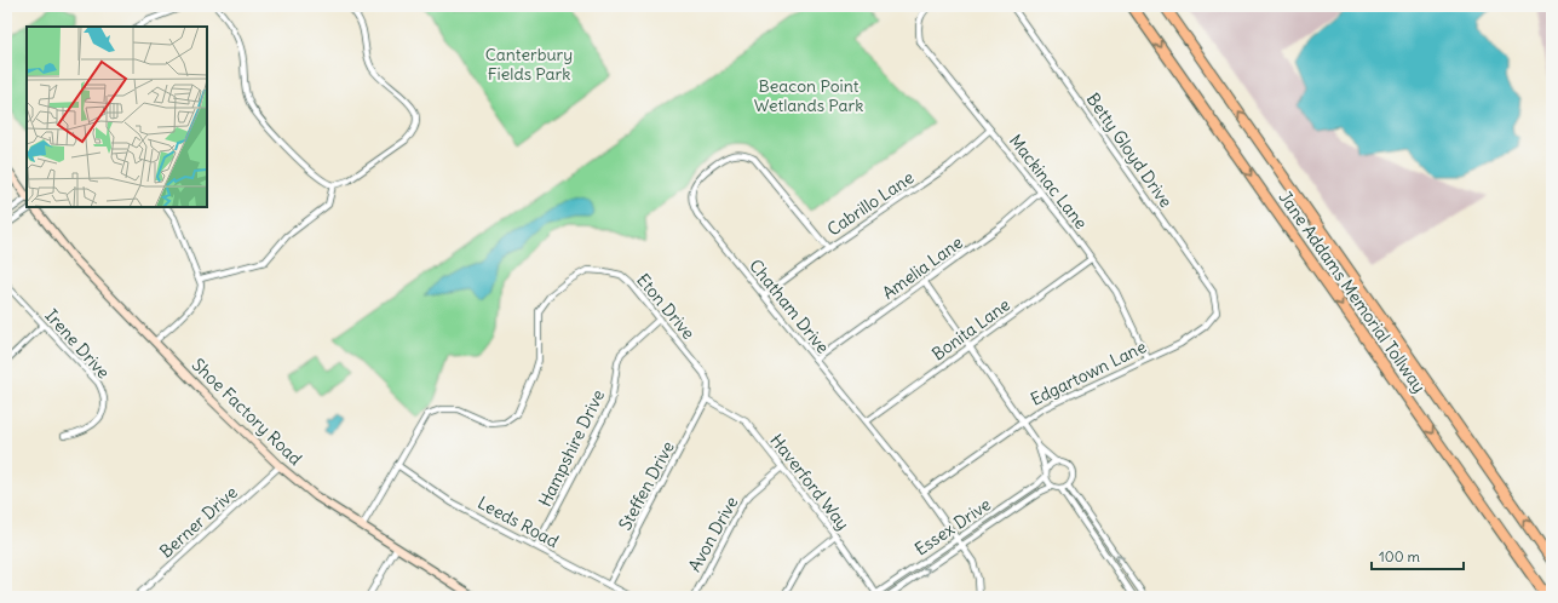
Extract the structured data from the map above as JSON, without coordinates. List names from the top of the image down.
{
  "streets": {
    "highway": ["Jane Addams Memorial Tollway"],
    "street": [
      "Betty Gloyd Drive",
      "Mackinac Lane",
      "Cabrillo Lane",
      "Amelia Lane",
      "Eton Drive",
      "Chatham Drive",
      "Bonita Lane",
      "Irene Drive",
      "Edgartown Lane",
      "Shoe Factory Road",
      "Hampshire Drive",
      "Haverford Way",
      "Steffen Drive",
      "Berner Drive",
      "Leeds Road",
      "Essex Drive",
      "Avon Drive"
    ]
  },
  "crossings": [
    ["Betty Gloyd Drive", "Edgartown Lane"],
    ["Mackinac Lane", "Cabrillo Lane"],
    ["Mackinac Lane", "Amelia Lane"],
    ["Mackinac Lane", "Bonita Lane"],
    ["Mackinac Lane", "Edgartown Lane"],
    ["Cabrillo Lane", "Chatham Drive"],
    ["Amelia Lane", "Chatham Drive"],
    ["Eton Drive", "Shoe Factory Road"],
    ["Eton Drive", "Hampshire Drive"],
    ["Eton Drive", "Haverford Way"],
    ["Eton Drive", "Steffen Drive"],
    ["Eton Drive", "Leeds Road"],
    ["Chatham Drive", "Bonita Lane"],
    ["Chatham Drive", "Edgartown Lane"],
    ["Chatham Drive", "Essex Drive"],
    ["Shoe Factory Road", "Berner Drive"],
    ["Hampshire Drive", "Leeds Road"],
    ["Haverford Way", "Steffen Drive"],
    ["Haverford Way", "Essex Drive"],
    ["Haverford Way", "Avon Drive"],
    ["Steffen Drive", "Leeds Road"]
  ],
  "parks": ["Canterbury Fields Park", "Beacon Point Wetlands Park"],
  "scale_bar": "100 m"
}
